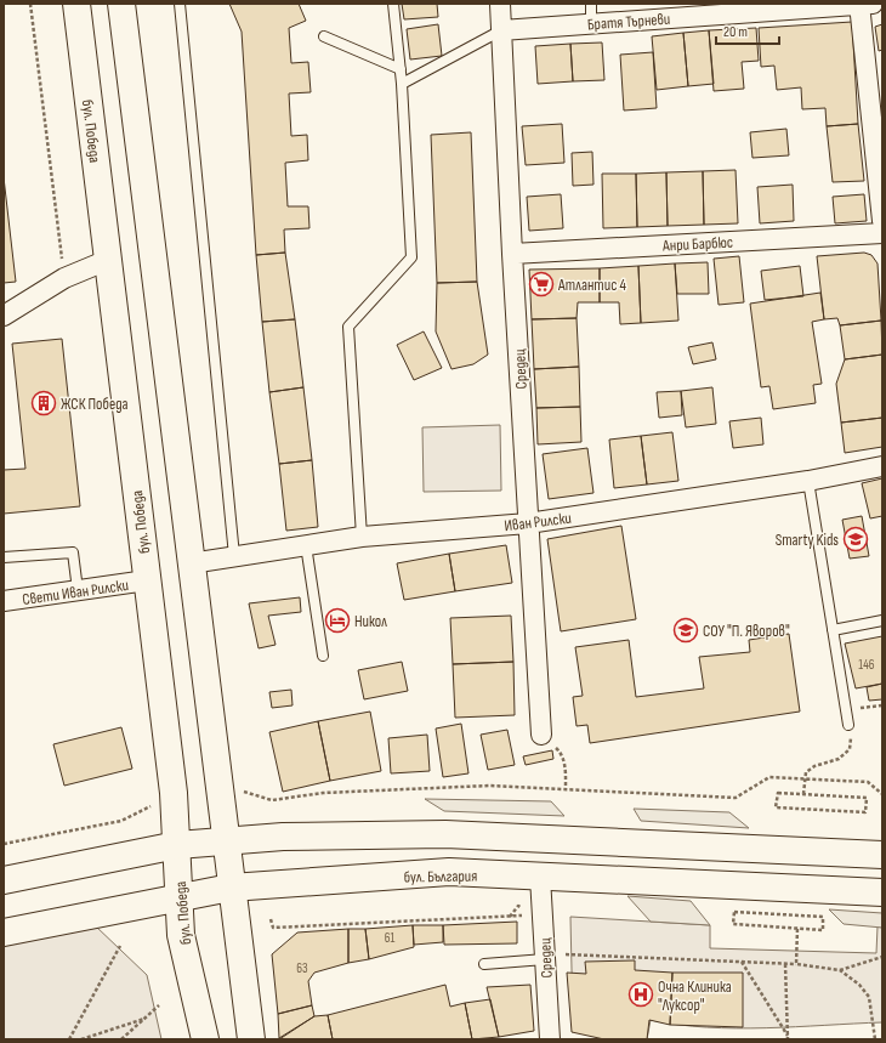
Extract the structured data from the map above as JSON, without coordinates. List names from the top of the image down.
{
  "streets": {
    "main road": ["бул. Победа", "бул. България"],
    "street": [
      "Братя Търневи",
      "Анри Барбюс",
      "Средец",
      "Иван Рилски",
      "Свети Иван Рилски"
    ]
  },
  "crossings": [
    ["Братя Търневи", "Средец"],
    ["бул. Победа", "Свети Иван Рилски"],
    ["бул. Победа", "бул. България"],
    ["Анри Барбюс", "Средец"],
    ["Средец", "Иван Рилски"],
    ["Средец", "бул. България"]
  ],
  "places": {
    "supermarket": ["Атлантис 4"],
    "building": ["ЖСК Победа"],
    "school or university": ["Smarty Kids", "СОУ \"П. Яворов\""],
    "hotel": ["Никол"],
    "hospital": ["Очна Клиника \"Луксор\""]
  },
  "house_numbers": ["146", "61", "63"],
  "scale_bar": "20 m"
}
